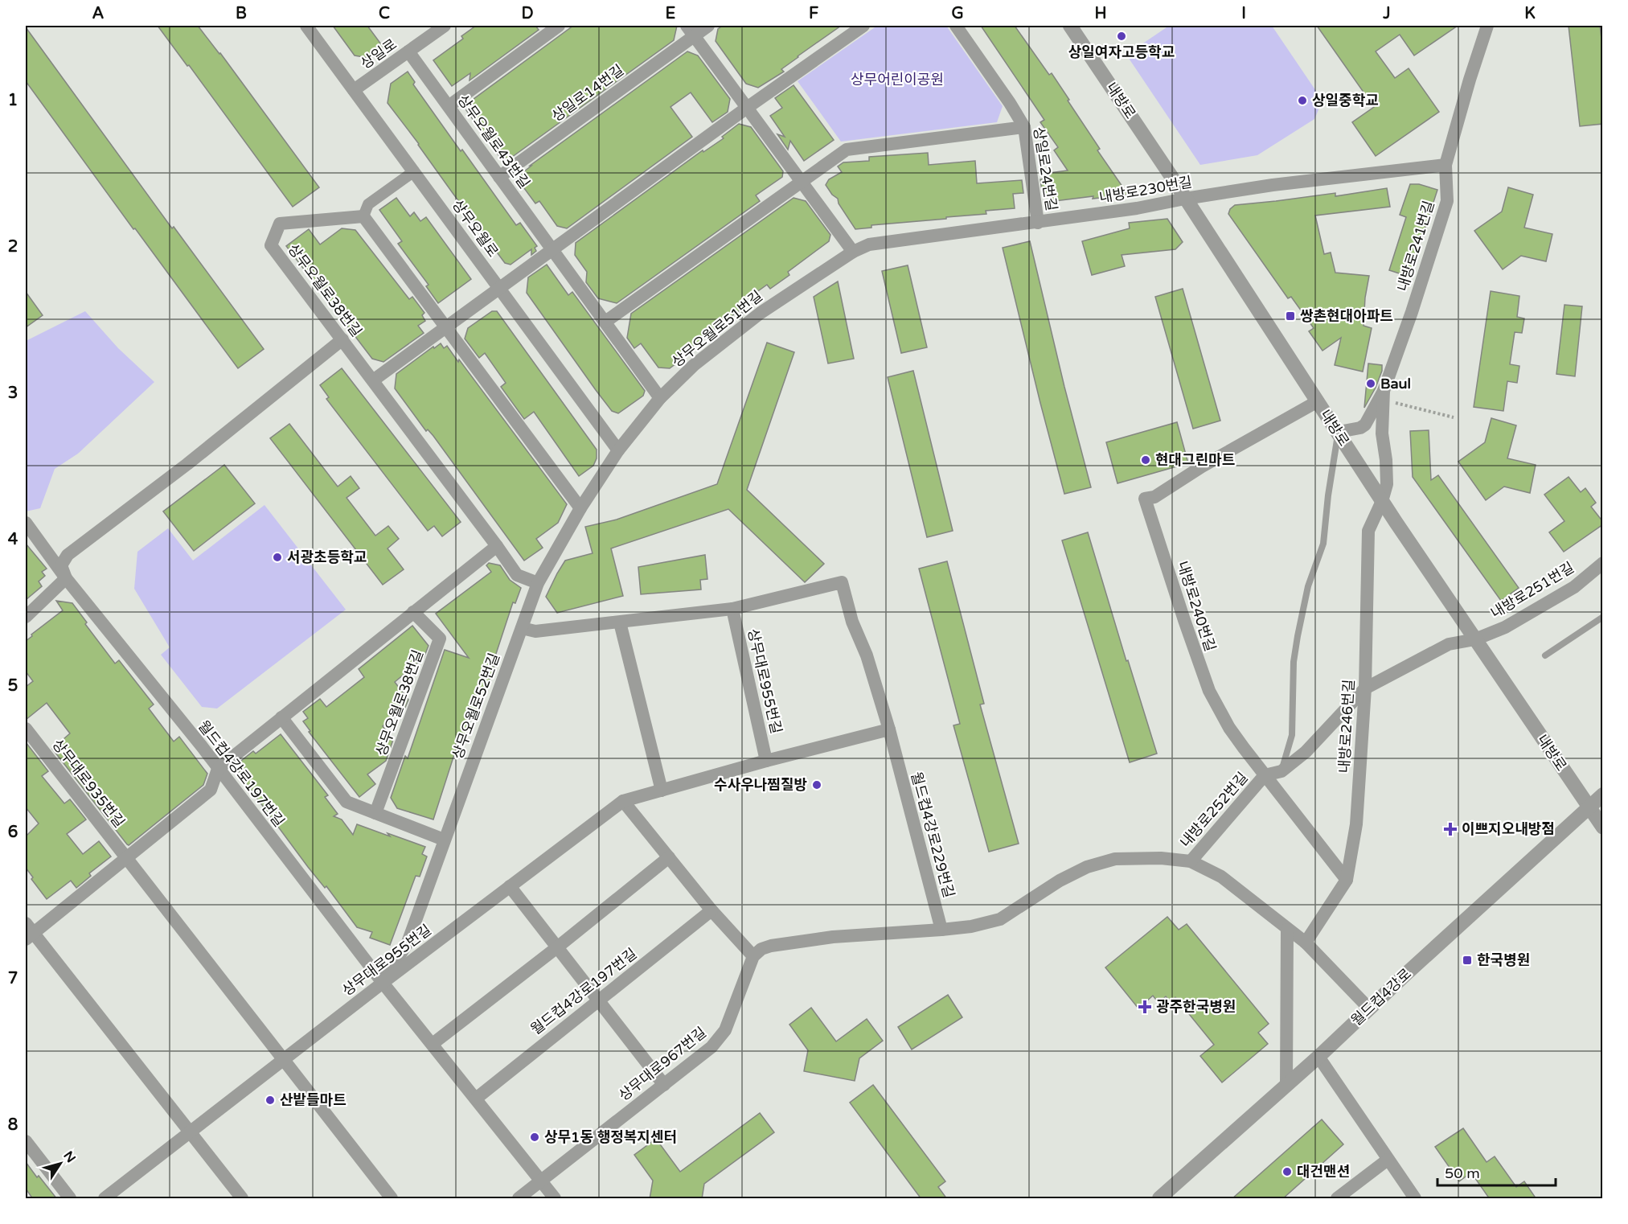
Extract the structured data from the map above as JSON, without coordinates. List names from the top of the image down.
{
  "streets": {
    "street": [
      "상일로",
      "상일로14번길",
      "내방로",
      "상무오월로43번길",
      "상일로24번길",
      "내방로230번길",
      "상무오월로",
      "내방로241번길",
      "상무오월로38번길",
      "상무오월로51번길",
      "내방로251번길",
      "내방로240번길",
      "상무대로955번길",
      "상무오월로52번길",
      "내방로246번길",
      "월드컵4강로197번길",
      "상무대로935번길",
      "내방로252번길",
      "월드컵4강로229번길",
      "월드컵4강로",
      "상무대로967번길"
    ]
  },
  "crossings": [
    ["상일로", "상무오월로43번길"],
    ["상일로", "상무오월로"],
    ["상일로14번길", "상무오월로43번길"],
    ["내방로", "내방로230번길"],
    ["내방로", "내방로241번길"],
    ["내방로", "내방로251번길"],
    ["내방로", "내방로240번길"],
    ["내방로", "내방로246번길"],
    ["내방로", "내방로252번길"],
    ["내방로", "월드컵4강로"],
    ["상무오월로43번길", "상무오월로51번길"],
    ["상일로24번길", "내방로230번길"],
    ["내방로230번길", "내방로241번길"],
    ["내방로230번길", "상무오월로51번길"],
    ["상무오월로", "상무오월로51번길"],
    ["상무오월로", "상무오월로52번길"],
    ["내방로241번길", "내방로246번길"],
    ["상무오월로38번길", "상무오월로52번길"],
    ["상무오월로51번길", "상무오월로52번길"],
    ["내방로251번길", "내방로252번길"],
    ["내방로240번길", "내방로246번길"],
    ["내방로240번길", "내방로252번길"],
    ["상무대로955번길", "상무오월로52번길"],
    ["상무대로955번길", "월드컵4강로197번길"],
    ["상무대로955번길", "월드컵4강로229번길"],
    ["상무오월로52번길", "월드컵4강로197번길"],
    ["상무오월로52번길", "월드컵4강로229번길"],
    ["내방로246번길", "내방로252번길"],
    ["월드컵4강로197번길", "상무대로967번길"]
  ],
  "parks": ["상무어린이공원"],
  "places": {
    "other": [
      "상일여자고등학교",
      "상일중학교",
      "Baul",
      "현대그린마트",
      "서광초등학교",
      "수사우나찜질방",
      "산밭들마트",
      "상무1동 행정복지센터",
      "대건맨션"
    ],
    "transit": ["쌍촌현대아파트", "한국병원"],
    "health": ["이쁘지오내방점", "광주한국병원"]
  },
  "scale_bar": "50 m",
  "north": "top right",
  "grid": {
    "columns": [
      "A",
      "B",
      "C",
      "D",
      "E",
      "F",
      "G",
      "H",
      "I",
      "J",
      "K"
    ],
    "rows": [
      "1",
      "2",
      "3",
      "4",
      "5",
      "6",
      "7",
      "8"
    ]
  }
}
